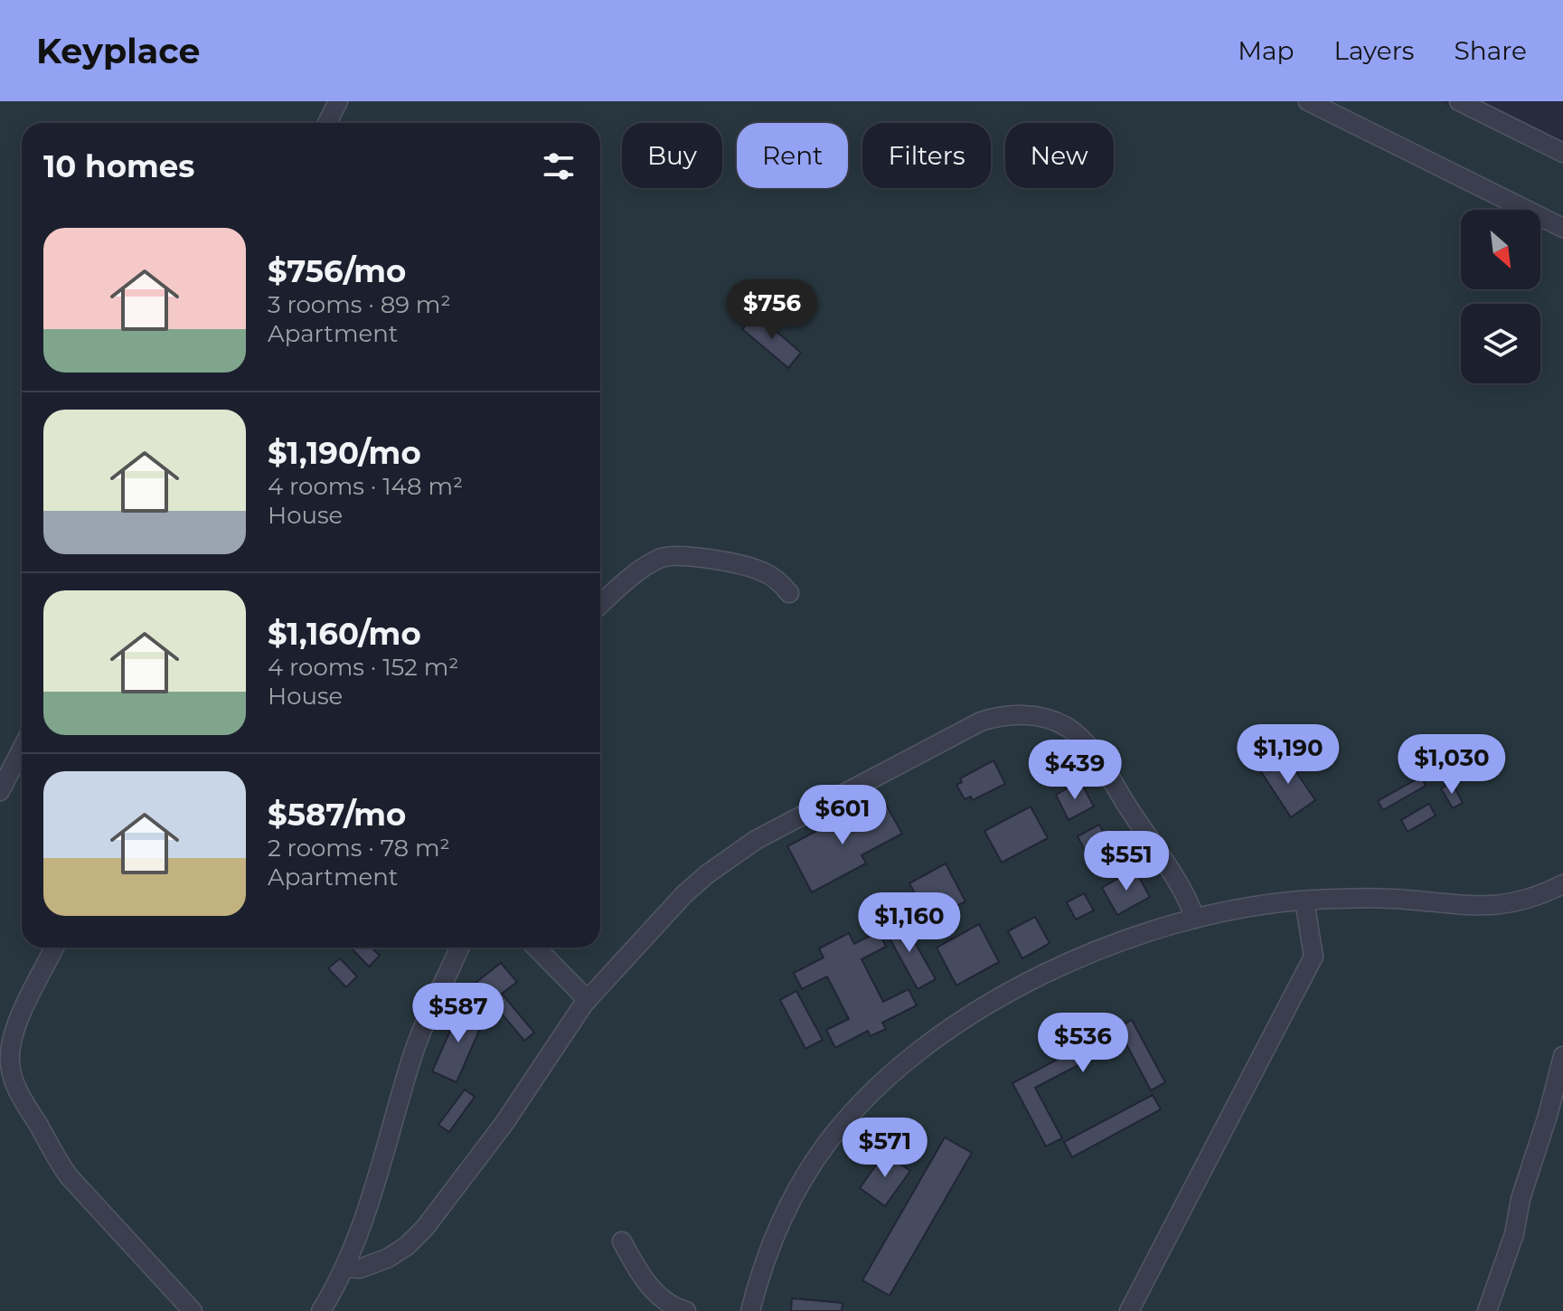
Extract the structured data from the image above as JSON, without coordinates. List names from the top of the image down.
{
  "north": "bottom right",
  "page": {
    "header": "Keyplace",
    "nav": ["Map", "Layers", "Share"],
    "chip": [
      "Buy",
      "Rent",
      "Filters",
      "New"
    ],
    "heading": "10 homes",
    "list": [
      {
        "name": "$756/mo",
        "note": "3 rooms · 89 m² · Apartment"
      },
      {
        "name": "$1,190/mo",
        "note": "4 rooms · 148 m² · House"
      },
      {
        "name": "$1,160/mo",
        "note": "4 rooms · 152 m² · House"
      },
      {
        "name": "$587/mo",
        "note": "2 rooms · 78 m² · Apartment"
      }
    ],
    "price": [
      "$756",
      "$1,190",
      "$1,030",
      "$439",
      "$601",
      "$551",
      "$1,160",
      "$587",
      "$536",
      "$571"
    ]
  }
}
